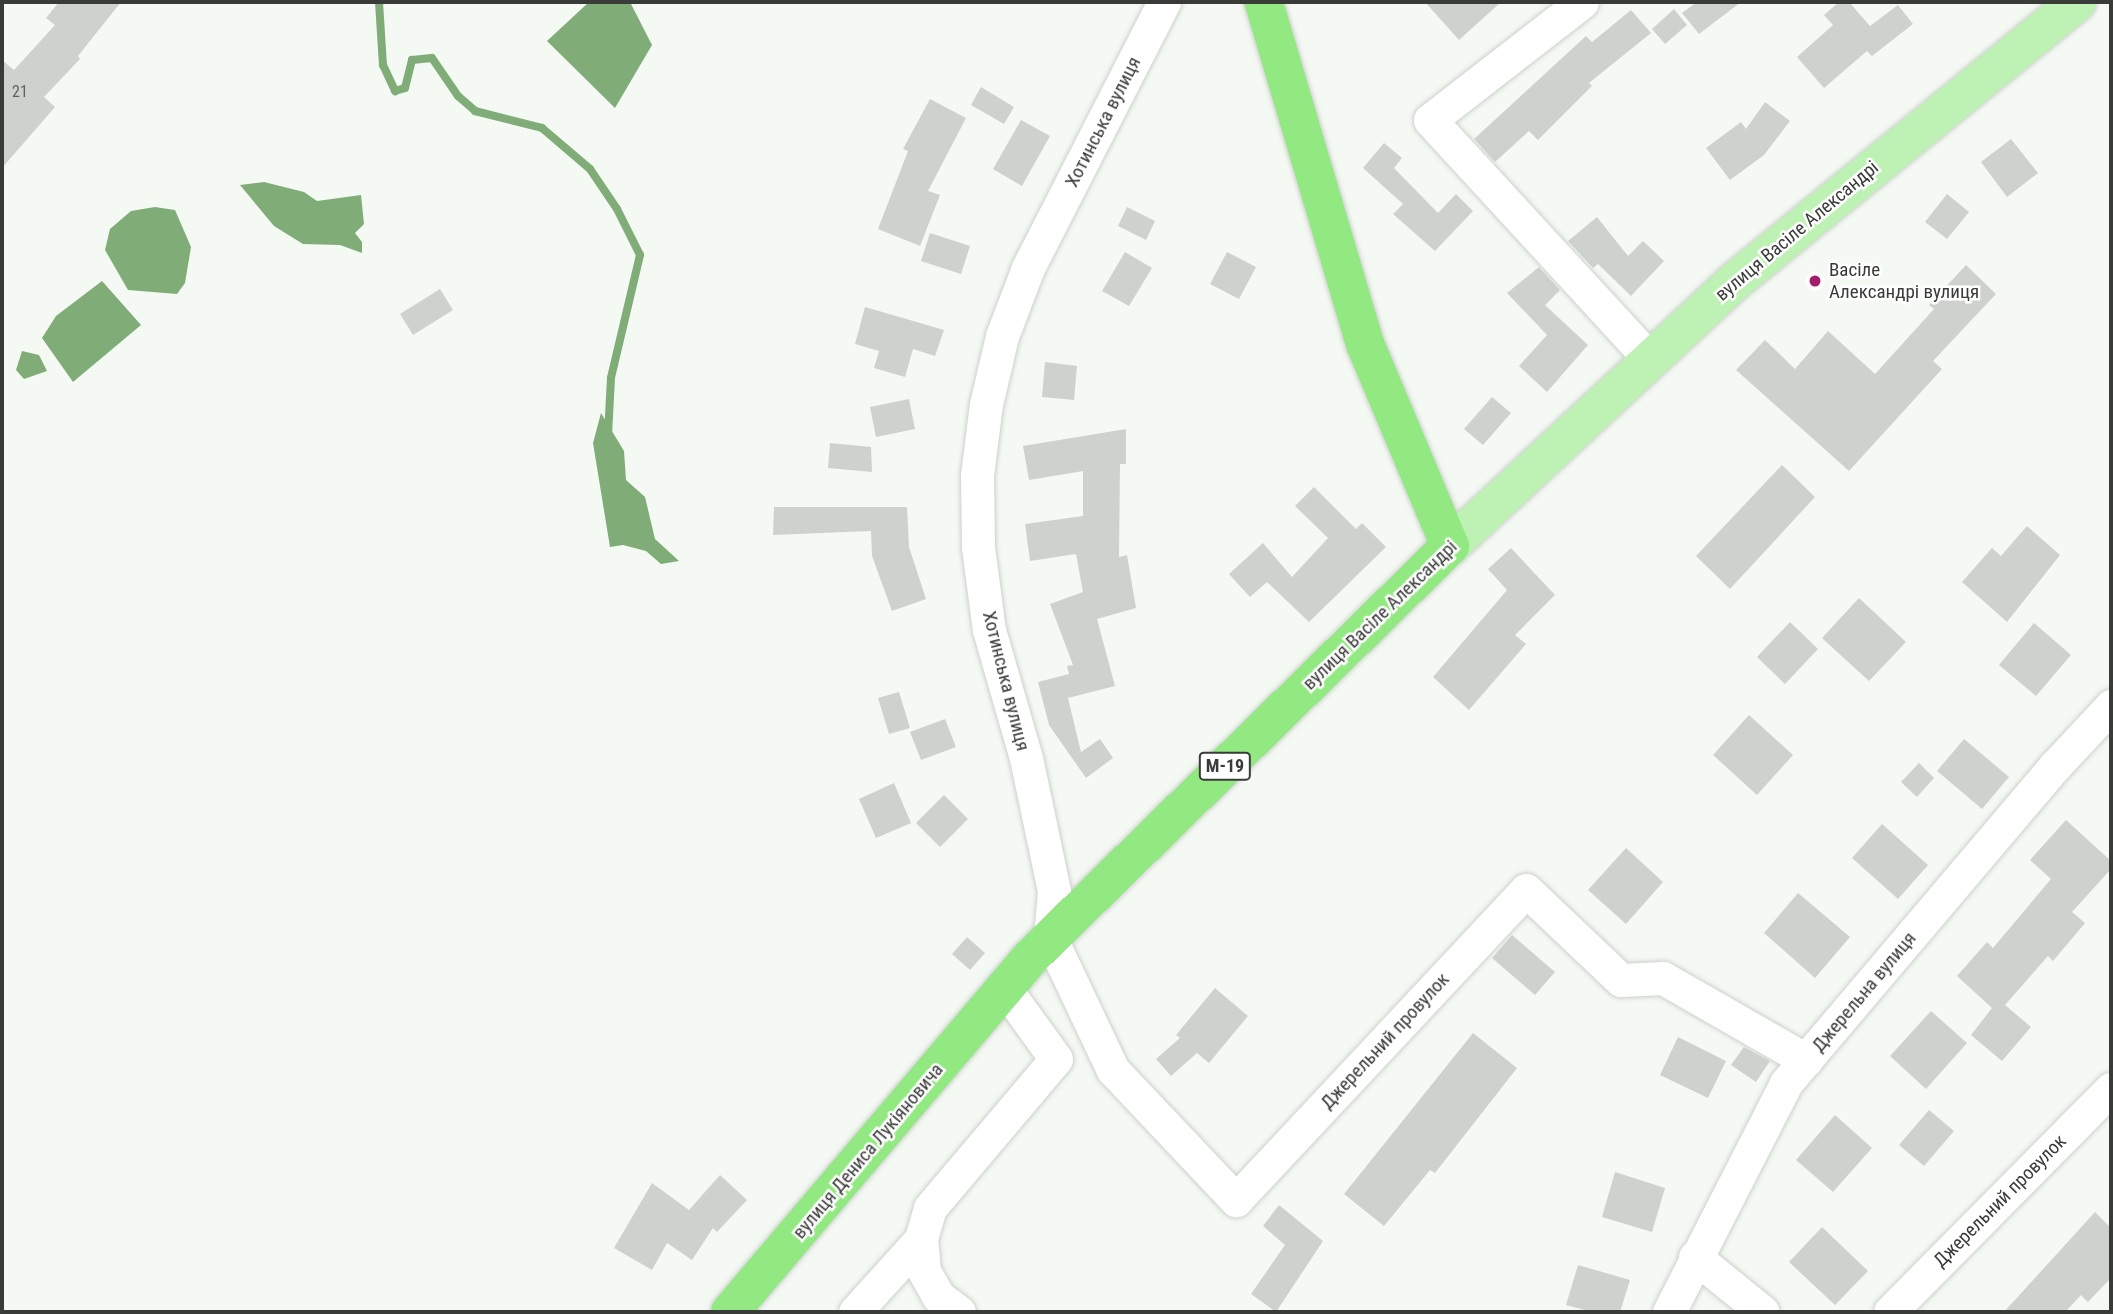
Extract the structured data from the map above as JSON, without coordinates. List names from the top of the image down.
{
  "streets": {
    "highway": ["вулиця Васіле Александрі", "М-19", "вулиця Дениса Лукіяновича"],
    "street": ["Хотинська вулиця", "Джерельна вулиця", "Джерельний провулок"]
  },
  "crossings": [
    ["Хотинська вулиця", "вулиця Васіле Александрі"],
    ["Хотинська вулиця", "Джерельний провулок"],
    ["вулиця Васіле Александрі", "Джерельний провулок"],
    ["вулиця Васіле Александрі", "вулиця Дениса Лукіяновича"],
    ["Джерельна вулиця", "Джерельний провулок"]
  ],
  "places": ["Васіле Александрі вулиця"],
  "house_numbers": ["21"]
}
